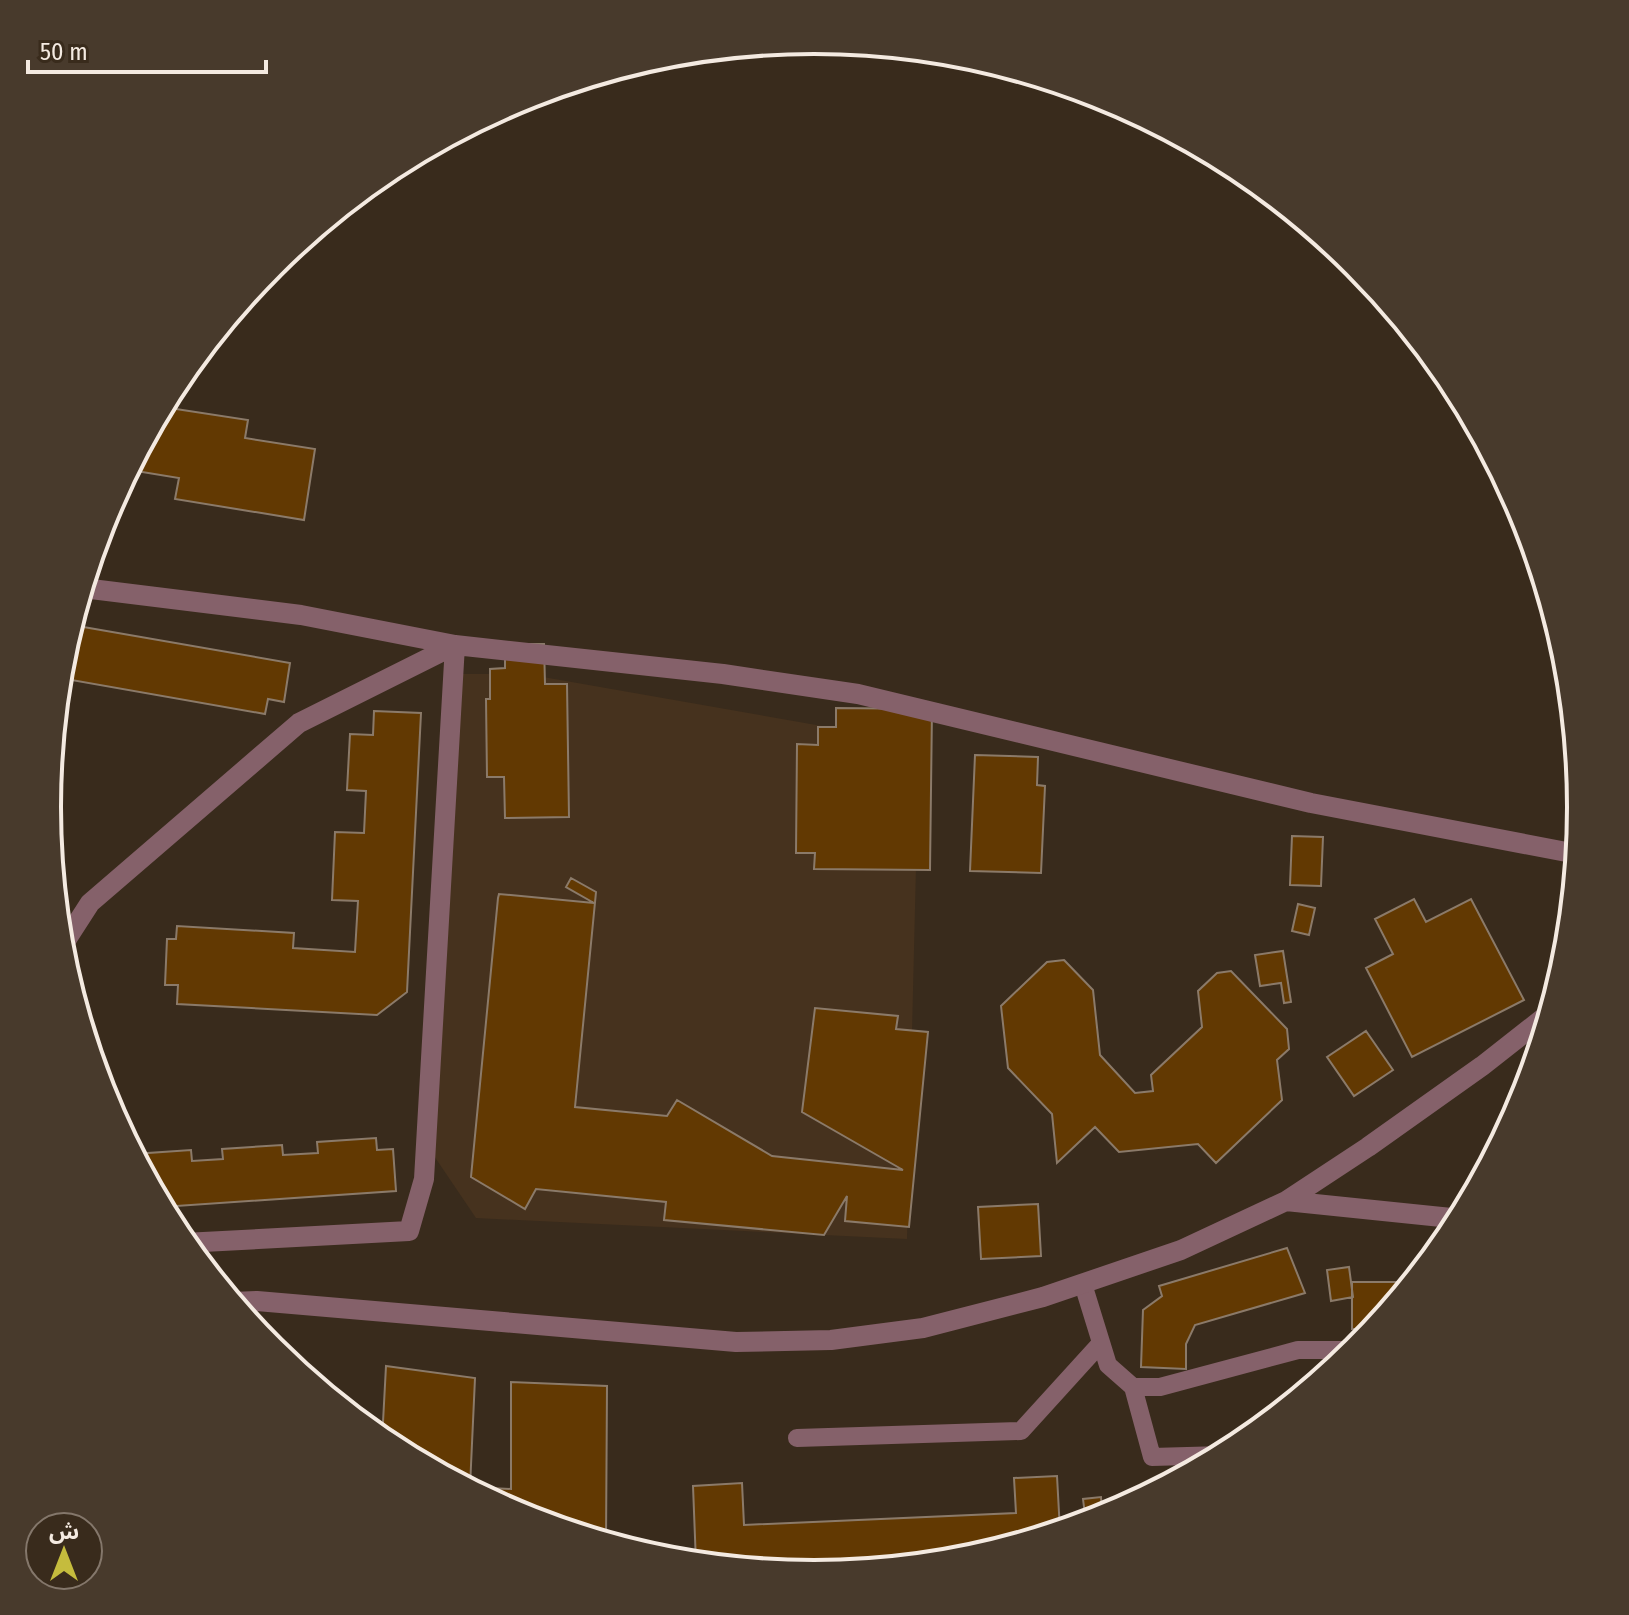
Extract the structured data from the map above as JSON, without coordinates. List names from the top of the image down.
{
  "scale_bar": "50 m",
  "north": "top"
}
